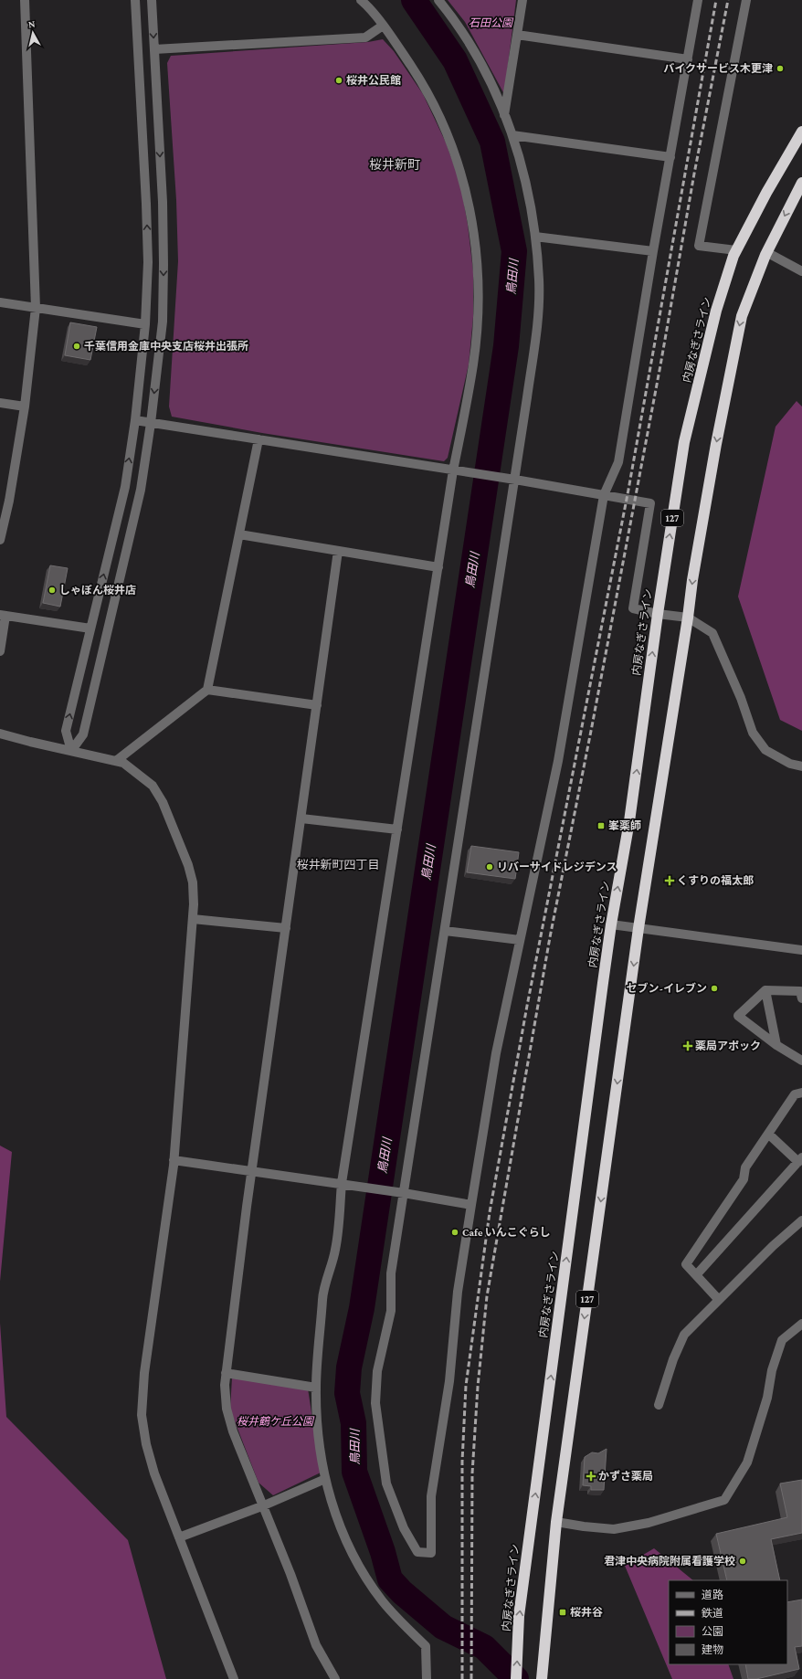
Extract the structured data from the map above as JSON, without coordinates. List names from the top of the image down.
{
  "streets": {
    "highway": ["内房なぎさライン", "127"]
  },
  "districts": ["桜井新町", "桜井新町四丁目"],
  "water": ["鳥田川"],
  "parks": ["石田公園", "桜井鶴ケ丘公園"],
  "places": {
    "other": [
      "バイクサービス木更津",
      "桜井公民館",
      "千葉信用金庫中央支店桜井出張所",
      "しゃぼん桜井店",
      "リバーサイドレジデンス",
      "セブン-イレブン",
      "Cafe いんこぐらし",
      "君津中央病院附属看護学校"
    ],
    "transit": ["峯薬師", "桜井谷"],
    "health": ["くすりの福太郎", "薬局アポック", "かずさ薬局"]
  },
  "legend": [
    "道路",
    "鉄道",
    "公園",
    "建物"
  ],
  "north": "top"
}
